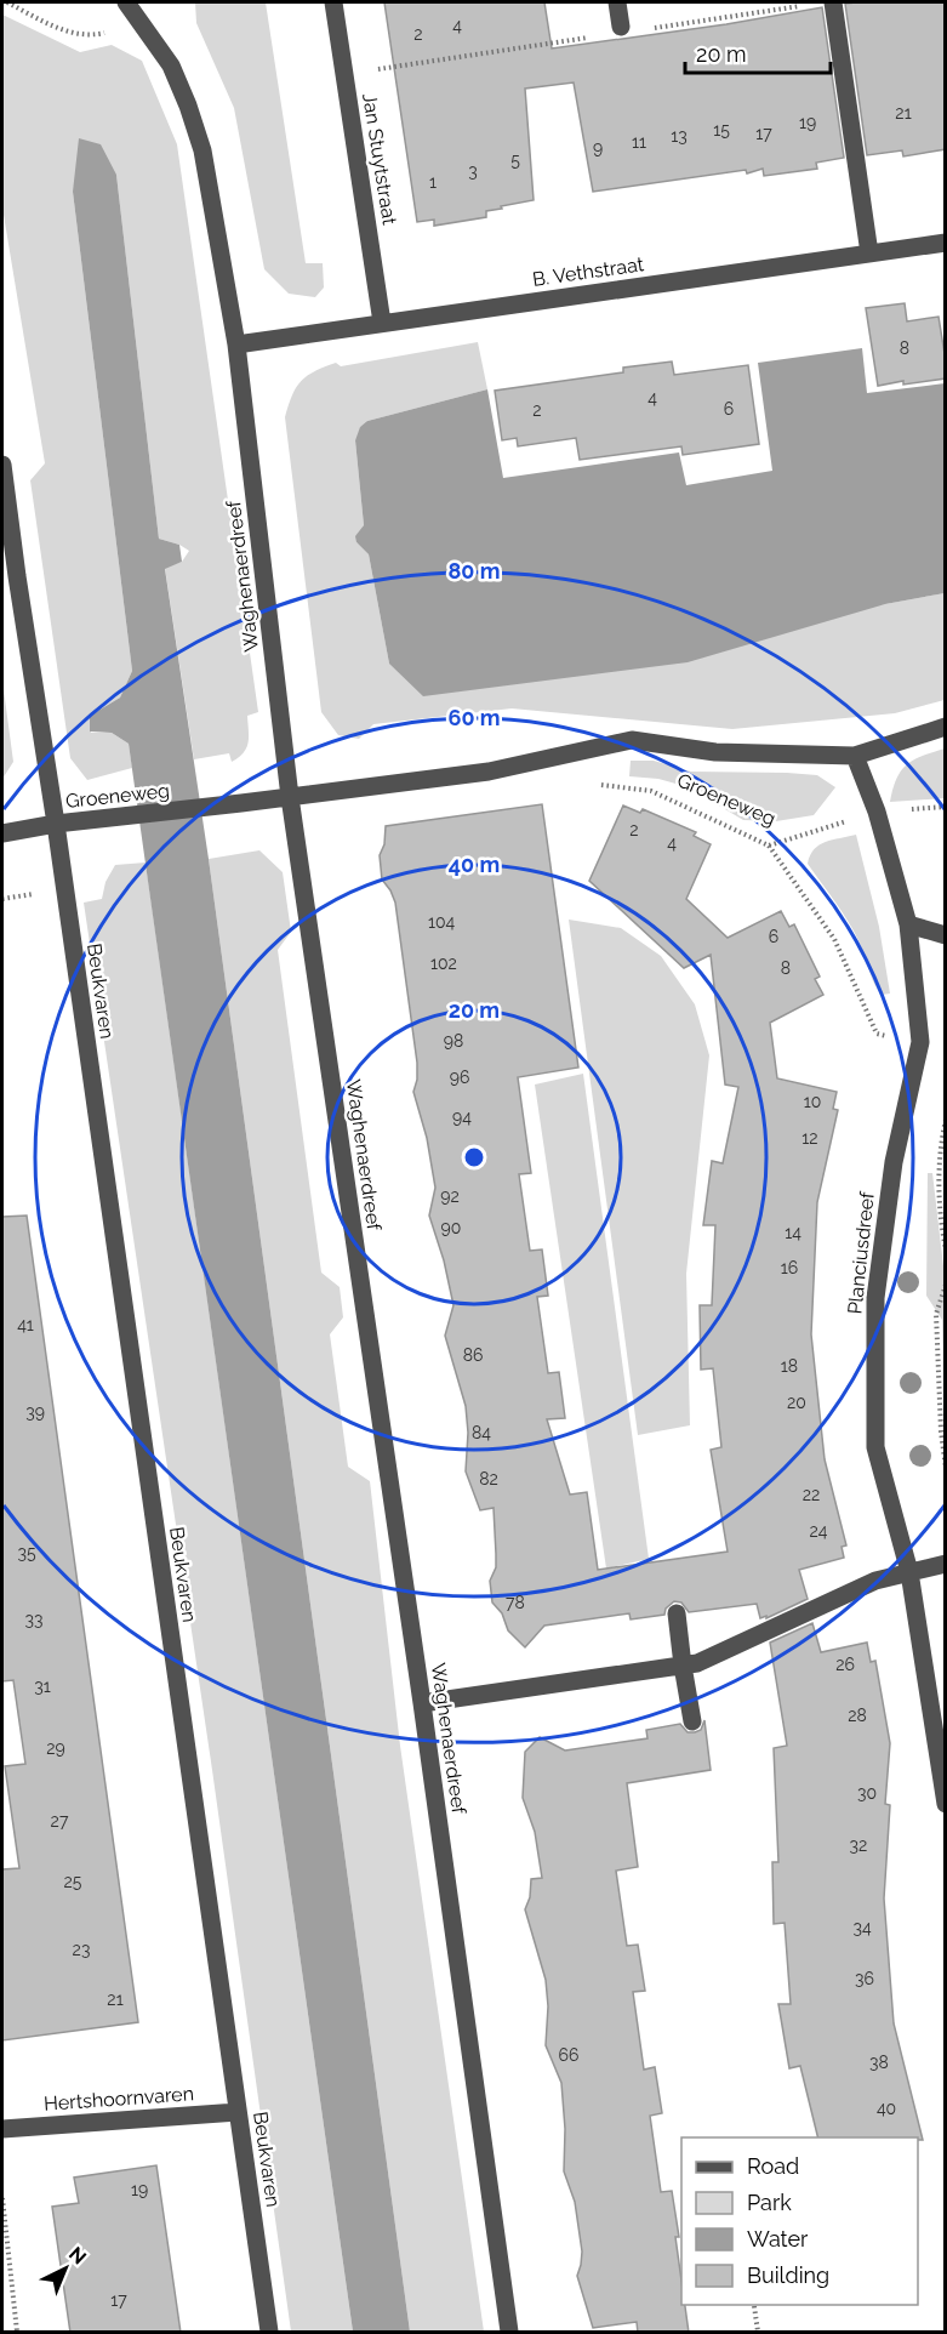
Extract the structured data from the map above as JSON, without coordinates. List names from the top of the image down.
{
  "streets": {
    "street": [
      "Jan Stuytstraat",
      "B. Vethstraat",
      "Waghenaerdreef",
      "Groeneweg",
      "Beukvaren",
      "Planciusdreef",
      "Hertshoornvaren"
    ]
  },
  "crossings": [
    ["Jan Stuytstraat", "B. Vethstraat"],
    ["B. Vethstraat", "Waghenaerdreef"],
    ["Waghenaerdreef", "Groeneweg"],
    ["Groeneweg", "Beukvaren"],
    ["Groeneweg", "Planciusdreef"],
    ["Beukvaren", "Hertshoornvaren"]
  ],
  "house_numbers": [
    "4",
    "2",
    "21",
    "19",
    "15",
    "17",
    "13",
    "11",
    "9",
    "5",
    "3",
    "1",
    "8",
    "4",
    "6",
    "2",
    "2",
    "4",
    "104",
    "6",
    "102",
    "8",
    "98",
    "96",
    "10",
    "94",
    "12",
    "92",
    "90",
    "14",
    "16",
    "41",
    "86",
    "18",
    "20",
    "39",
    "84",
    "82",
    "22",
    "24",
    "35",
    "78",
    "33",
    "26",
    "31",
    "28",
    "29",
    "30",
    "27",
    "32",
    "25",
    "34",
    "23",
    "36",
    "21",
    "66",
    "38",
    "40",
    "19",
    "17"
  ],
  "legend": [
    "Road",
    "Park",
    "Water",
    "Building"
  ],
  "scale_bar": "20 m",
  "north": "top right",
  "rings": [
    "80 m",
    "60 m",
    "40 m",
    "20 m"
  ]
}
